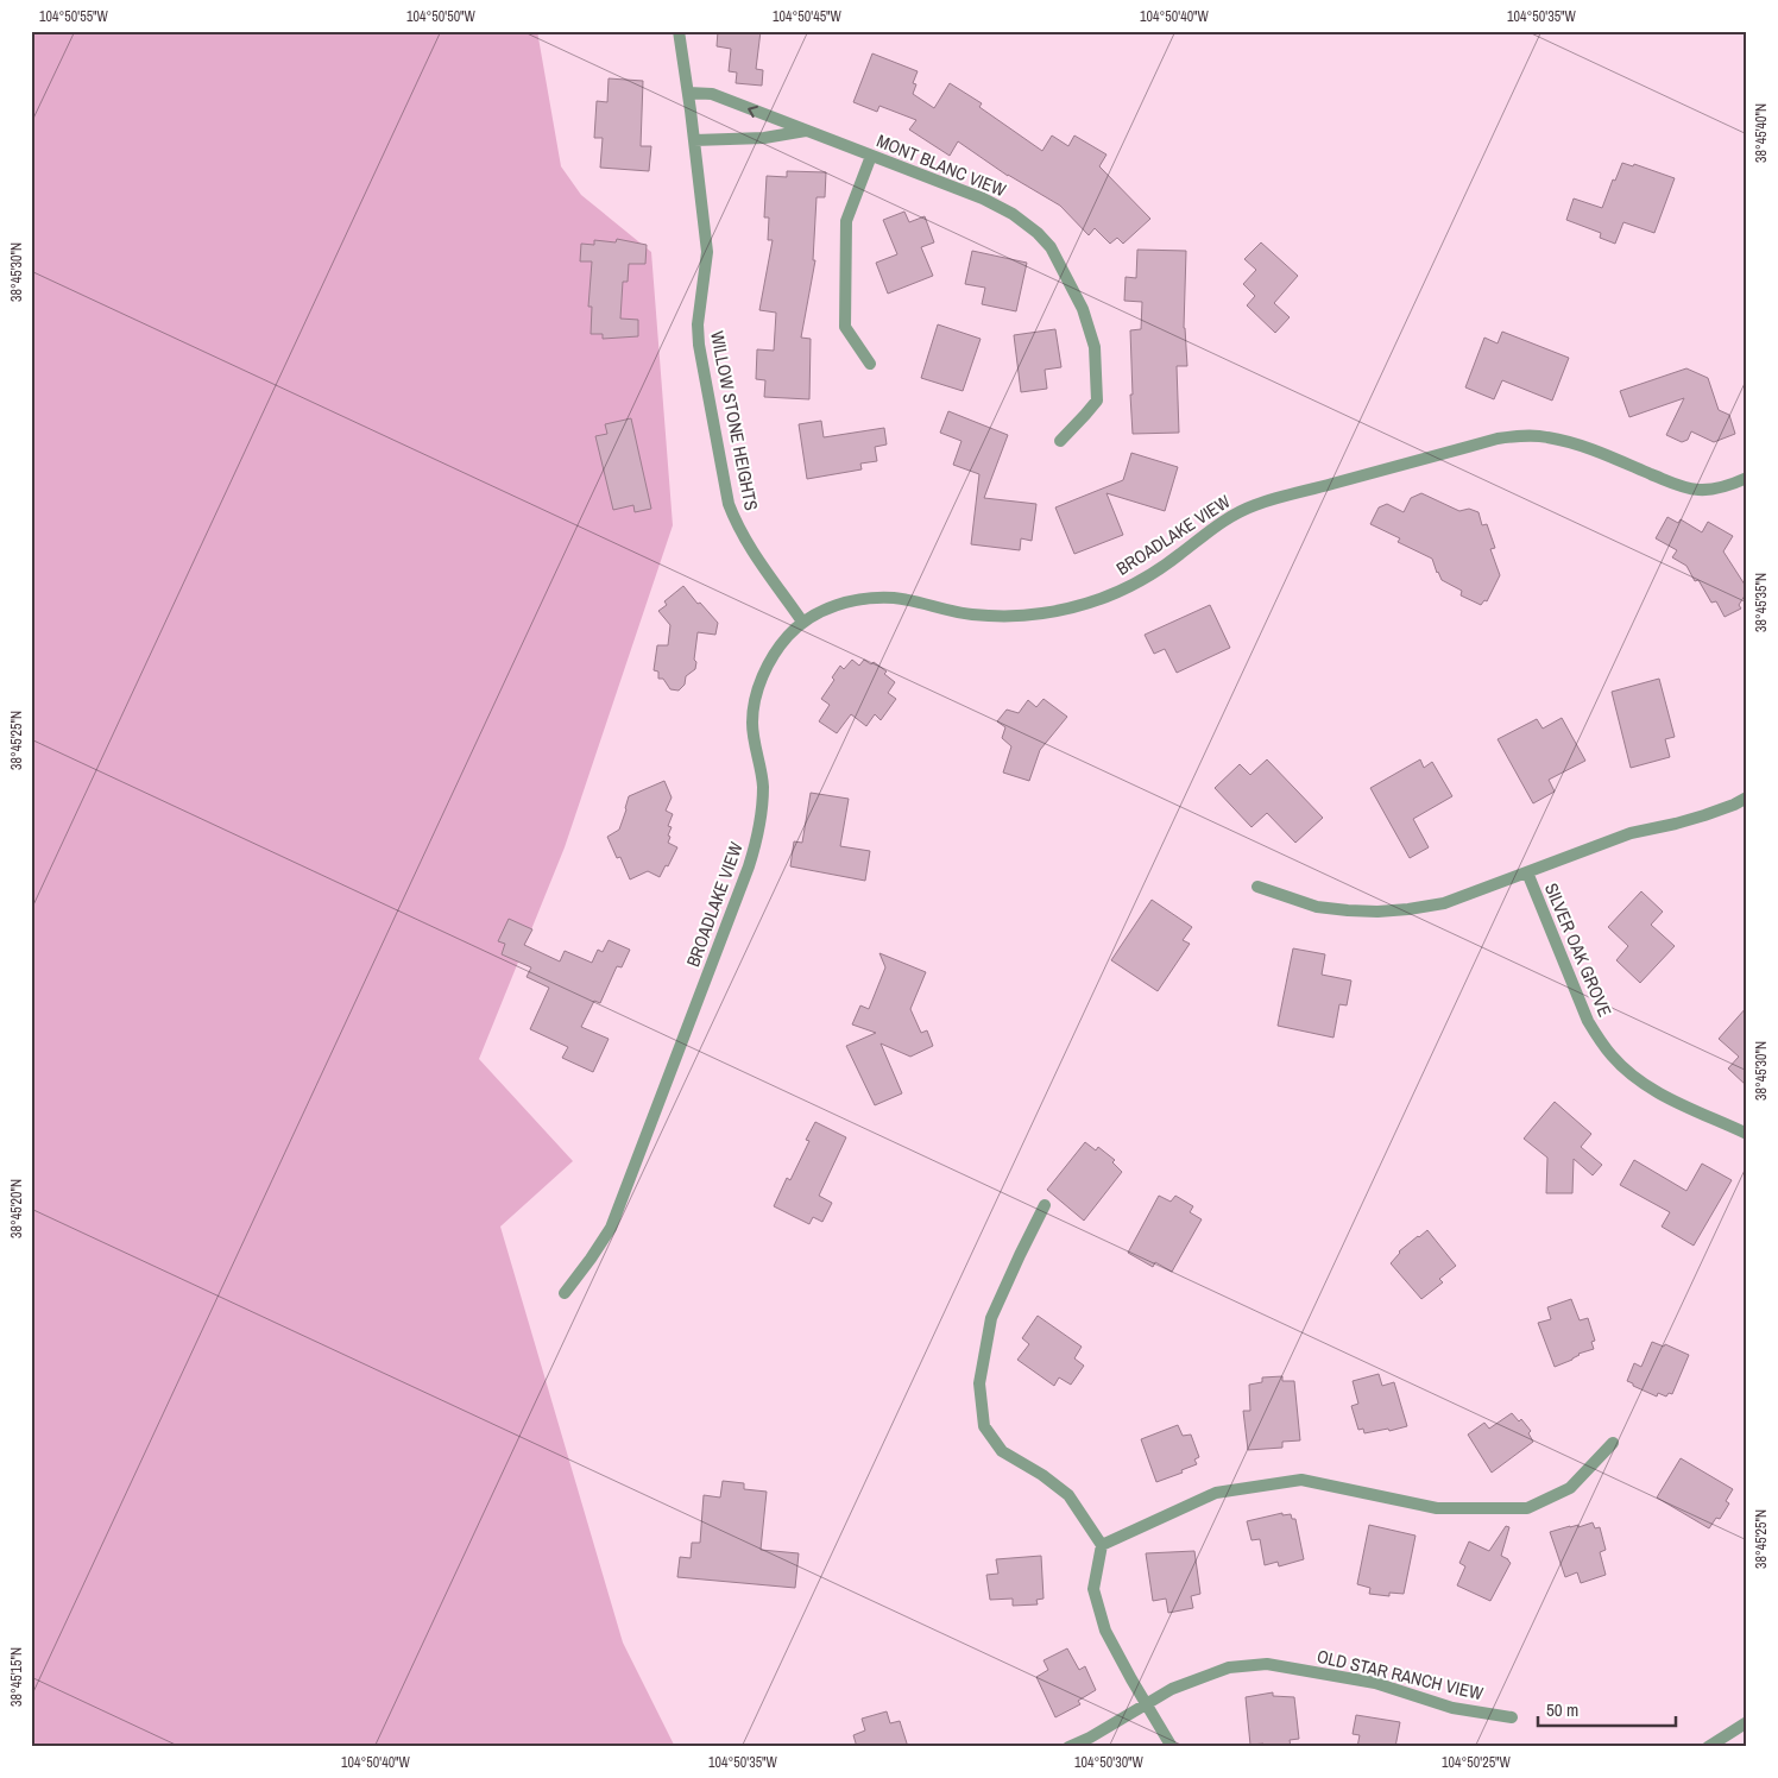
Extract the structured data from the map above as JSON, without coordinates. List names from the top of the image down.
{
  "streets": {
    "street": [
      "MONT BLANC VIEW",
      "WILLOW STONE HEIGHTS",
      "BROADLAKE VIEW",
      "SILVER OAK GROVE",
      "OLD STAR RANCH VIEW"
    ]
  },
  "crossings": [
    ["MONT BLANC VIEW", "WILLOW STONE HEIGHTS"],
    ["WILLOW STONE HEIGHTS", "BROADLAKE VIEW"]
  ],
  "scale_bar": "50 m",
  "coordinates": [
    "104°50'55\"W",
    "104°50'50\"W",
    "104°50'45\"W",
    "104°50'40\"W",
    "104°50'35\"W",
    "38°45'40\"N",
    "38°45'30\"N",
    "38°45'35\"N",
    "38°45'25\"N",
    "38°45'20\"N",
    "38°45'15\"N",
    "104°50'30\"W",
    "104°50'25\"W"
  ]
}
